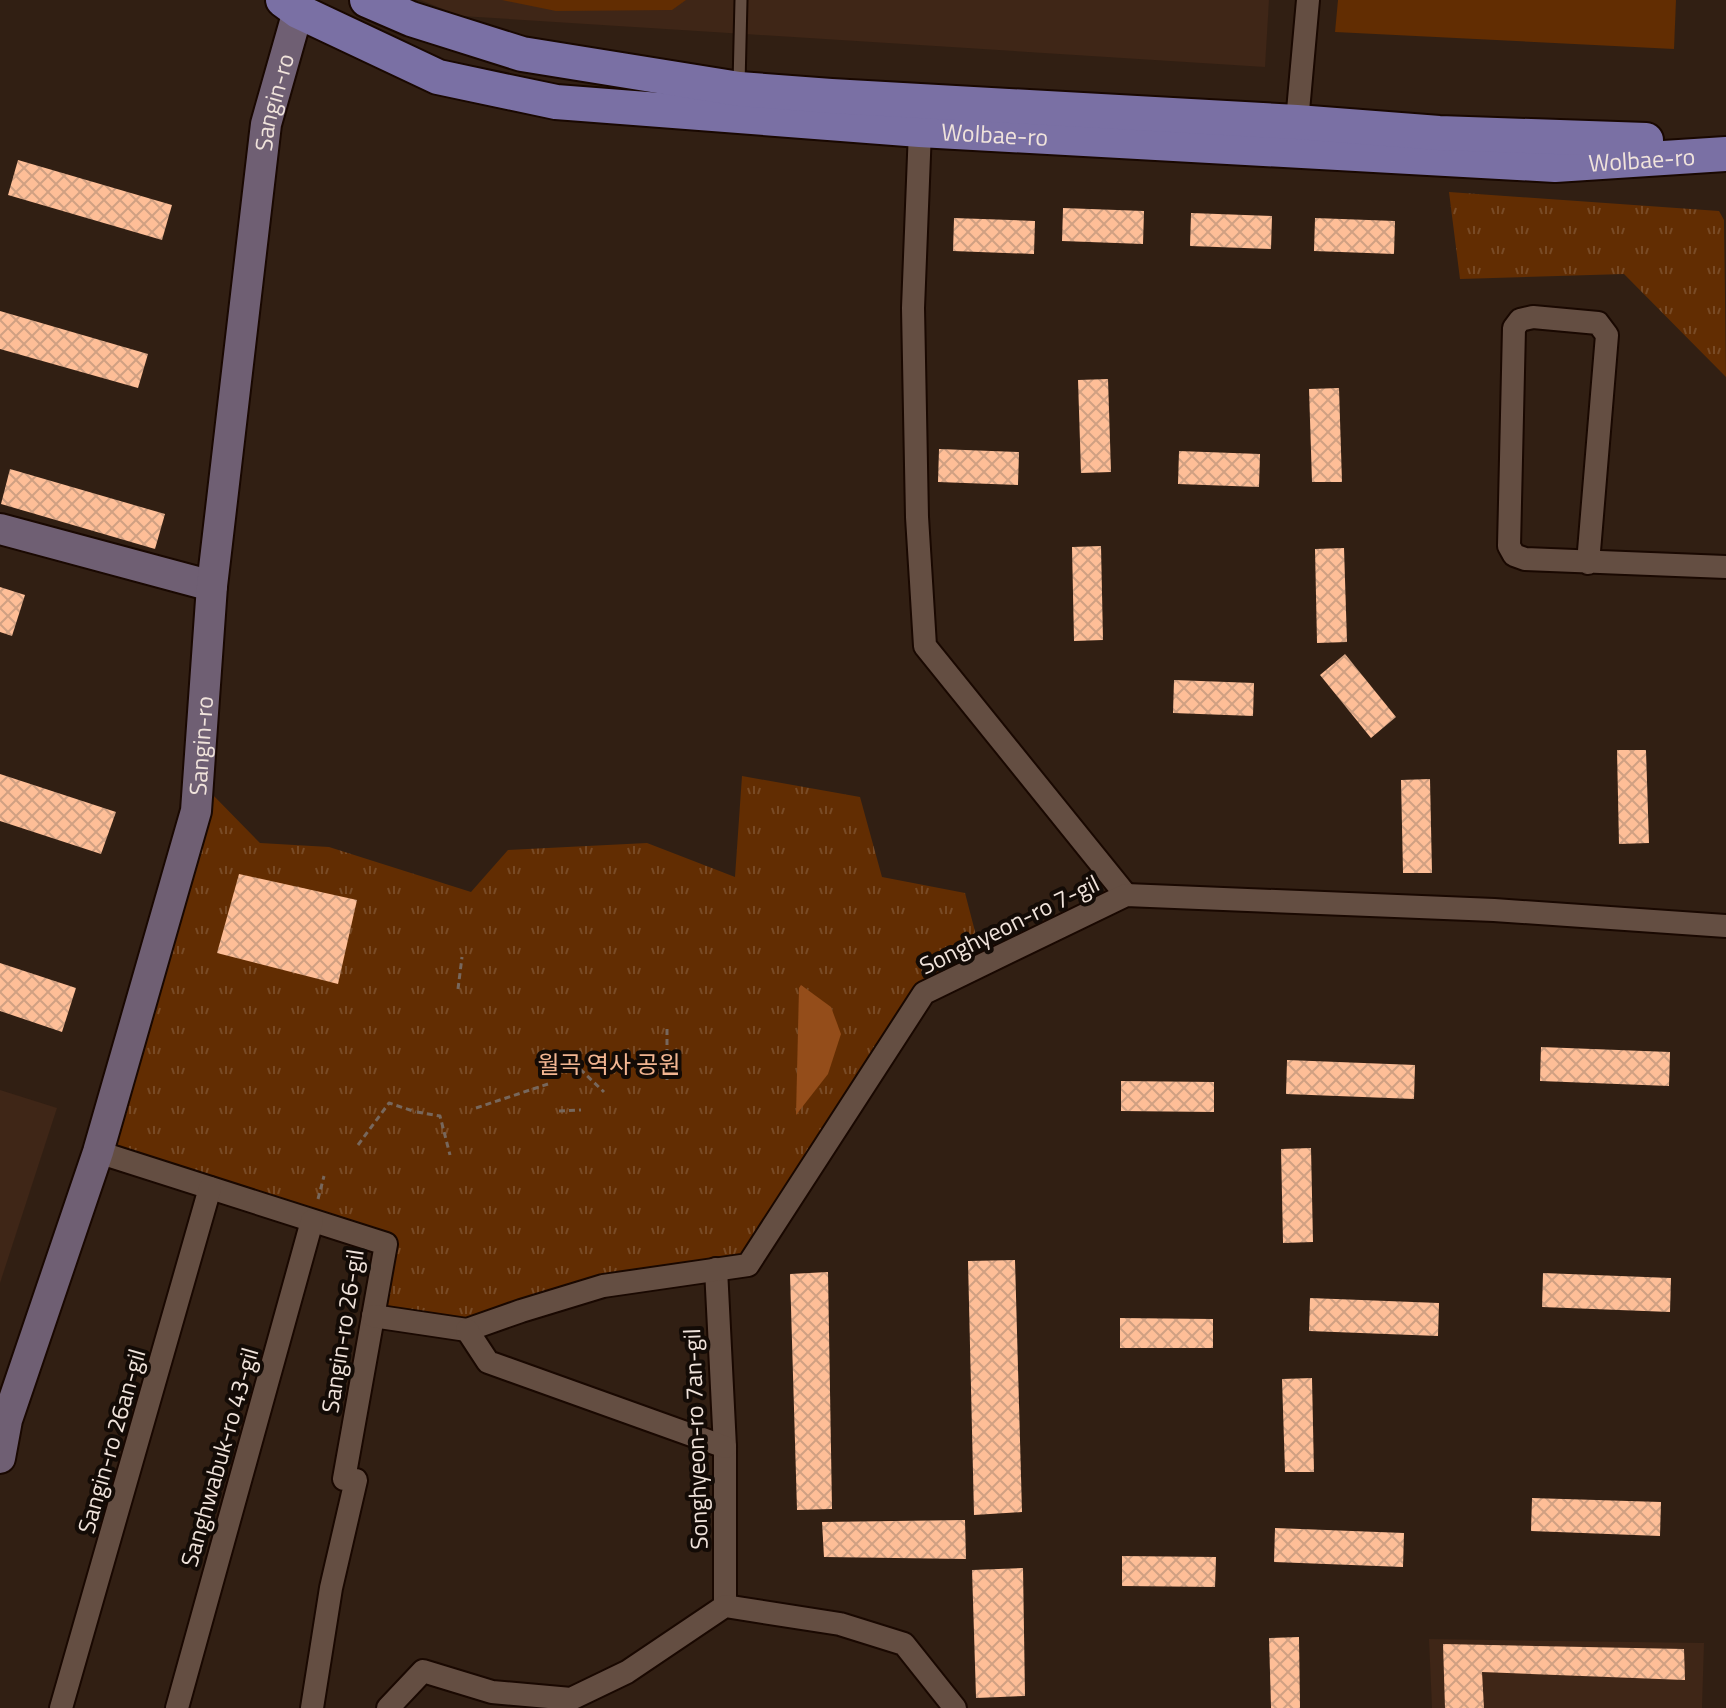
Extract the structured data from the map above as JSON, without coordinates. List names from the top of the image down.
{
  "streets": {
    "main road": ["Sangin-ro", "Wolbae-ro"],
    "street": [
      "Songhyeon-ro 7-gil",
      "Sangin-ro 26-gil",
      "Songhyeon-ro 7an-gil",
      "Sangin-ro 26an-gil",
      "Sanghwabuk-ro 43-gil"
    ]
  },
  "crossings": [
    ["Sangin-ro", "Wolbae-ro"],
    ["Sangin-ro", "Sangin-ro 26-gil"],
    ["Songhyeon-ro 7-gil", "Sangin-ro 26-gil"],
    ["Songhyeon-ro 7-gil", "Songhyeon-ro 7an-gil"],
    ["Sangin-ro 26-gil", "Sangin-ro 26an-gil"],
    ["Sangin-ro 26-gil", "Sanghwabuk-ro 43-gil"]
  ],
  "parks": ["월곡 역사 공원"]
}
